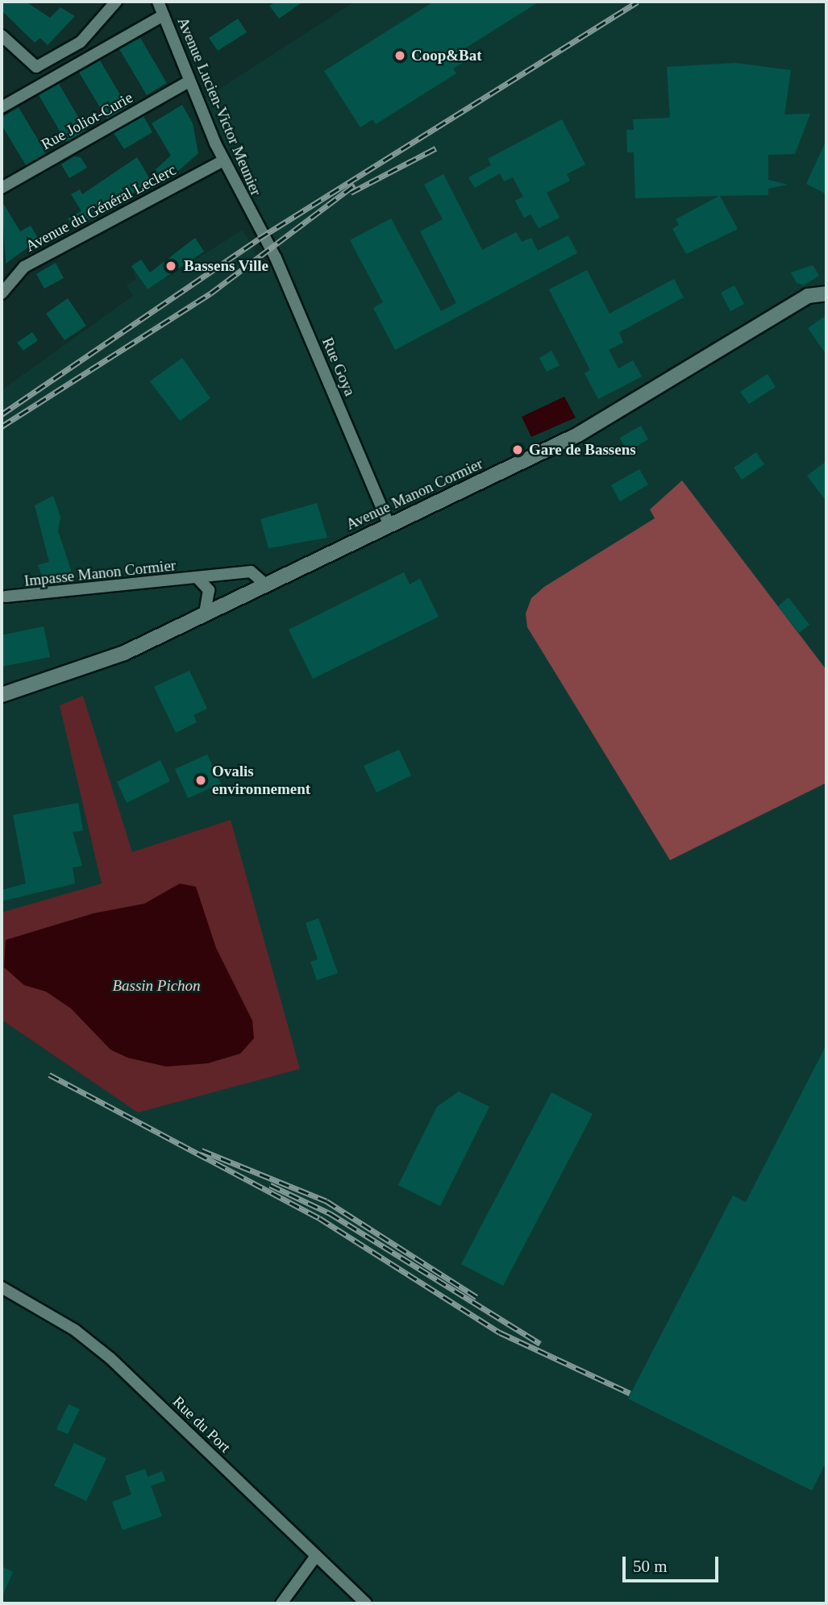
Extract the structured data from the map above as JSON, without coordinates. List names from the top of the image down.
{
  "streets": {
    "street": [
      "Avenue Lucien-Victor Meunier",
      "Rue Joliot-Curie",
      "Avenue du Général Leclerc",
      "Rue Goya",
      "Avenue Manon Cormier",
      "Impasse Manon Cormier",
      "Rue du Port"
    ]
  },
  "crossings": [
    ["Avenue Lucien-Victor Meunier", "Rue Joliot-Curie"],
    ["Avenue Lucien-Victor Meunier", "Avenue du Général Leclerc"],
    ["Avenue Lucien-Victor Meunier", "Rue Goya"],
    ["Rue Goya", "Avenue Manon Cormier"],
    ["Avenue Manon Cormier", "Impasse Manon Cormier"]
  ],
  "parks": ["Bassin Pichon"],
  "places": [
    "Coop&Bat",
    "Bassens Ville",
    "Gare de Bassens",
    "Ovalis environnement"
  ],
  "scale_bar": "50 m"
}
